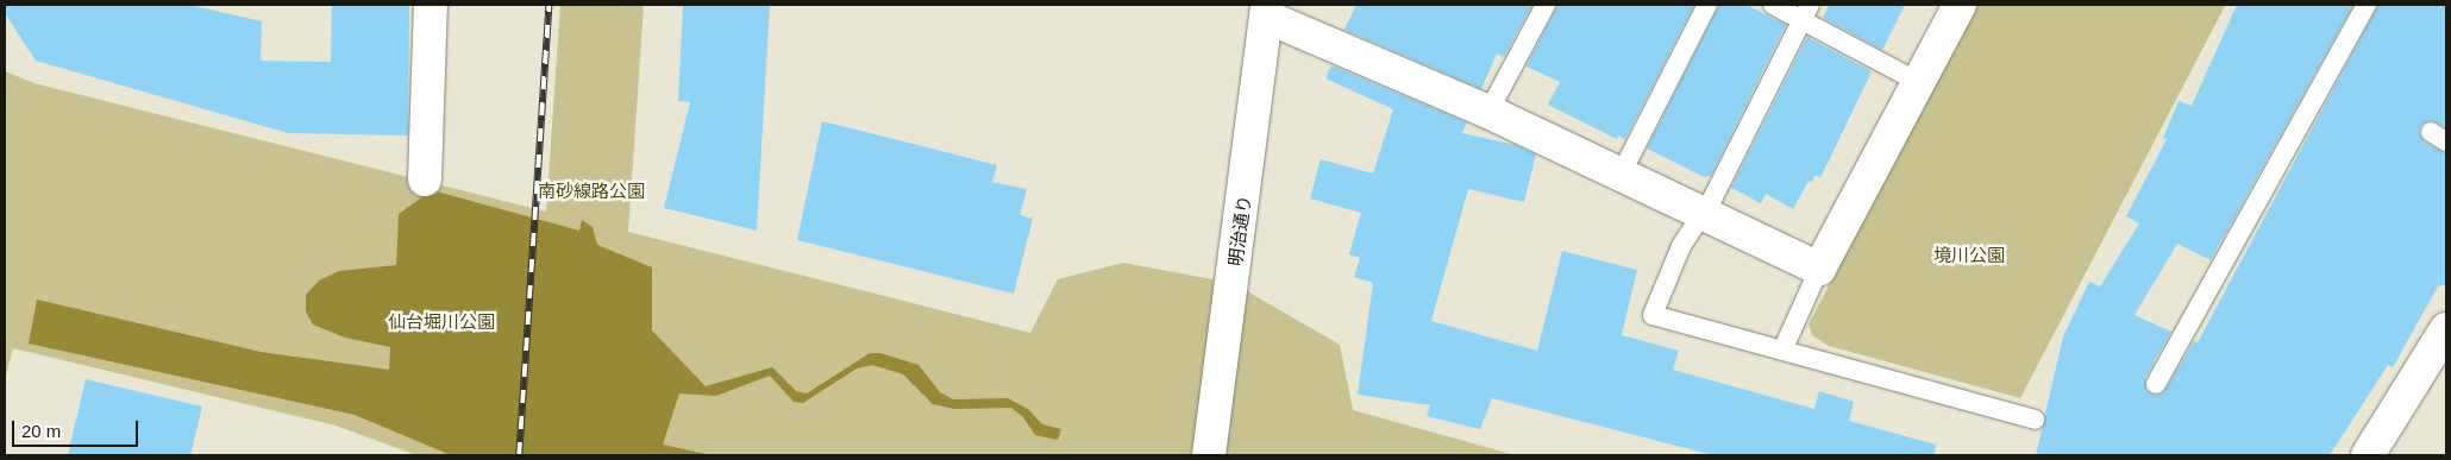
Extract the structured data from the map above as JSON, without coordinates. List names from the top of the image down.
{
  "streets": {
    "street": ["明治通り"]
  },
  "parks": ["南砂線路公園", "境川公園", "仙台堀川公園"],
  "scale_bar": "20 m"
}
